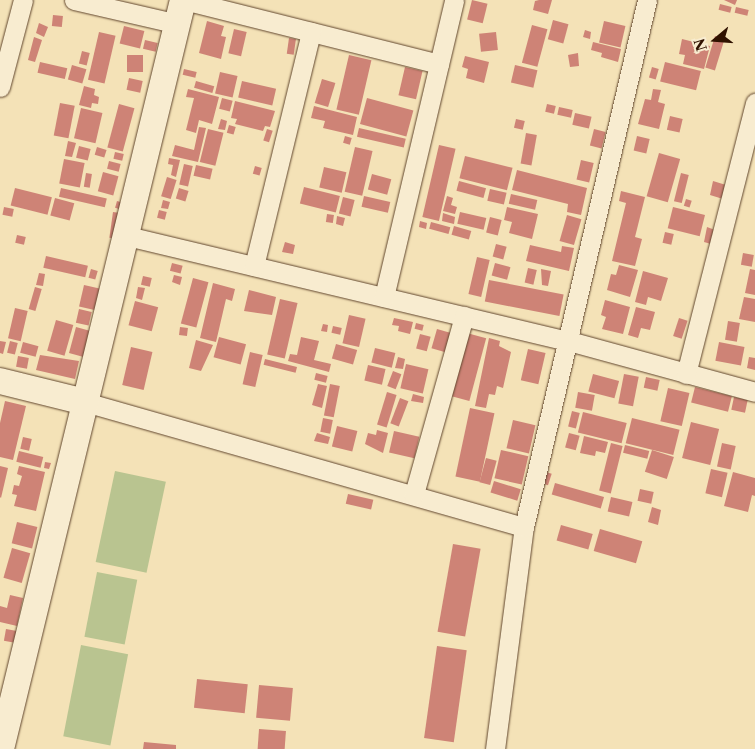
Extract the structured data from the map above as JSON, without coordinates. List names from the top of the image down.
{
  "north": "left"
}
